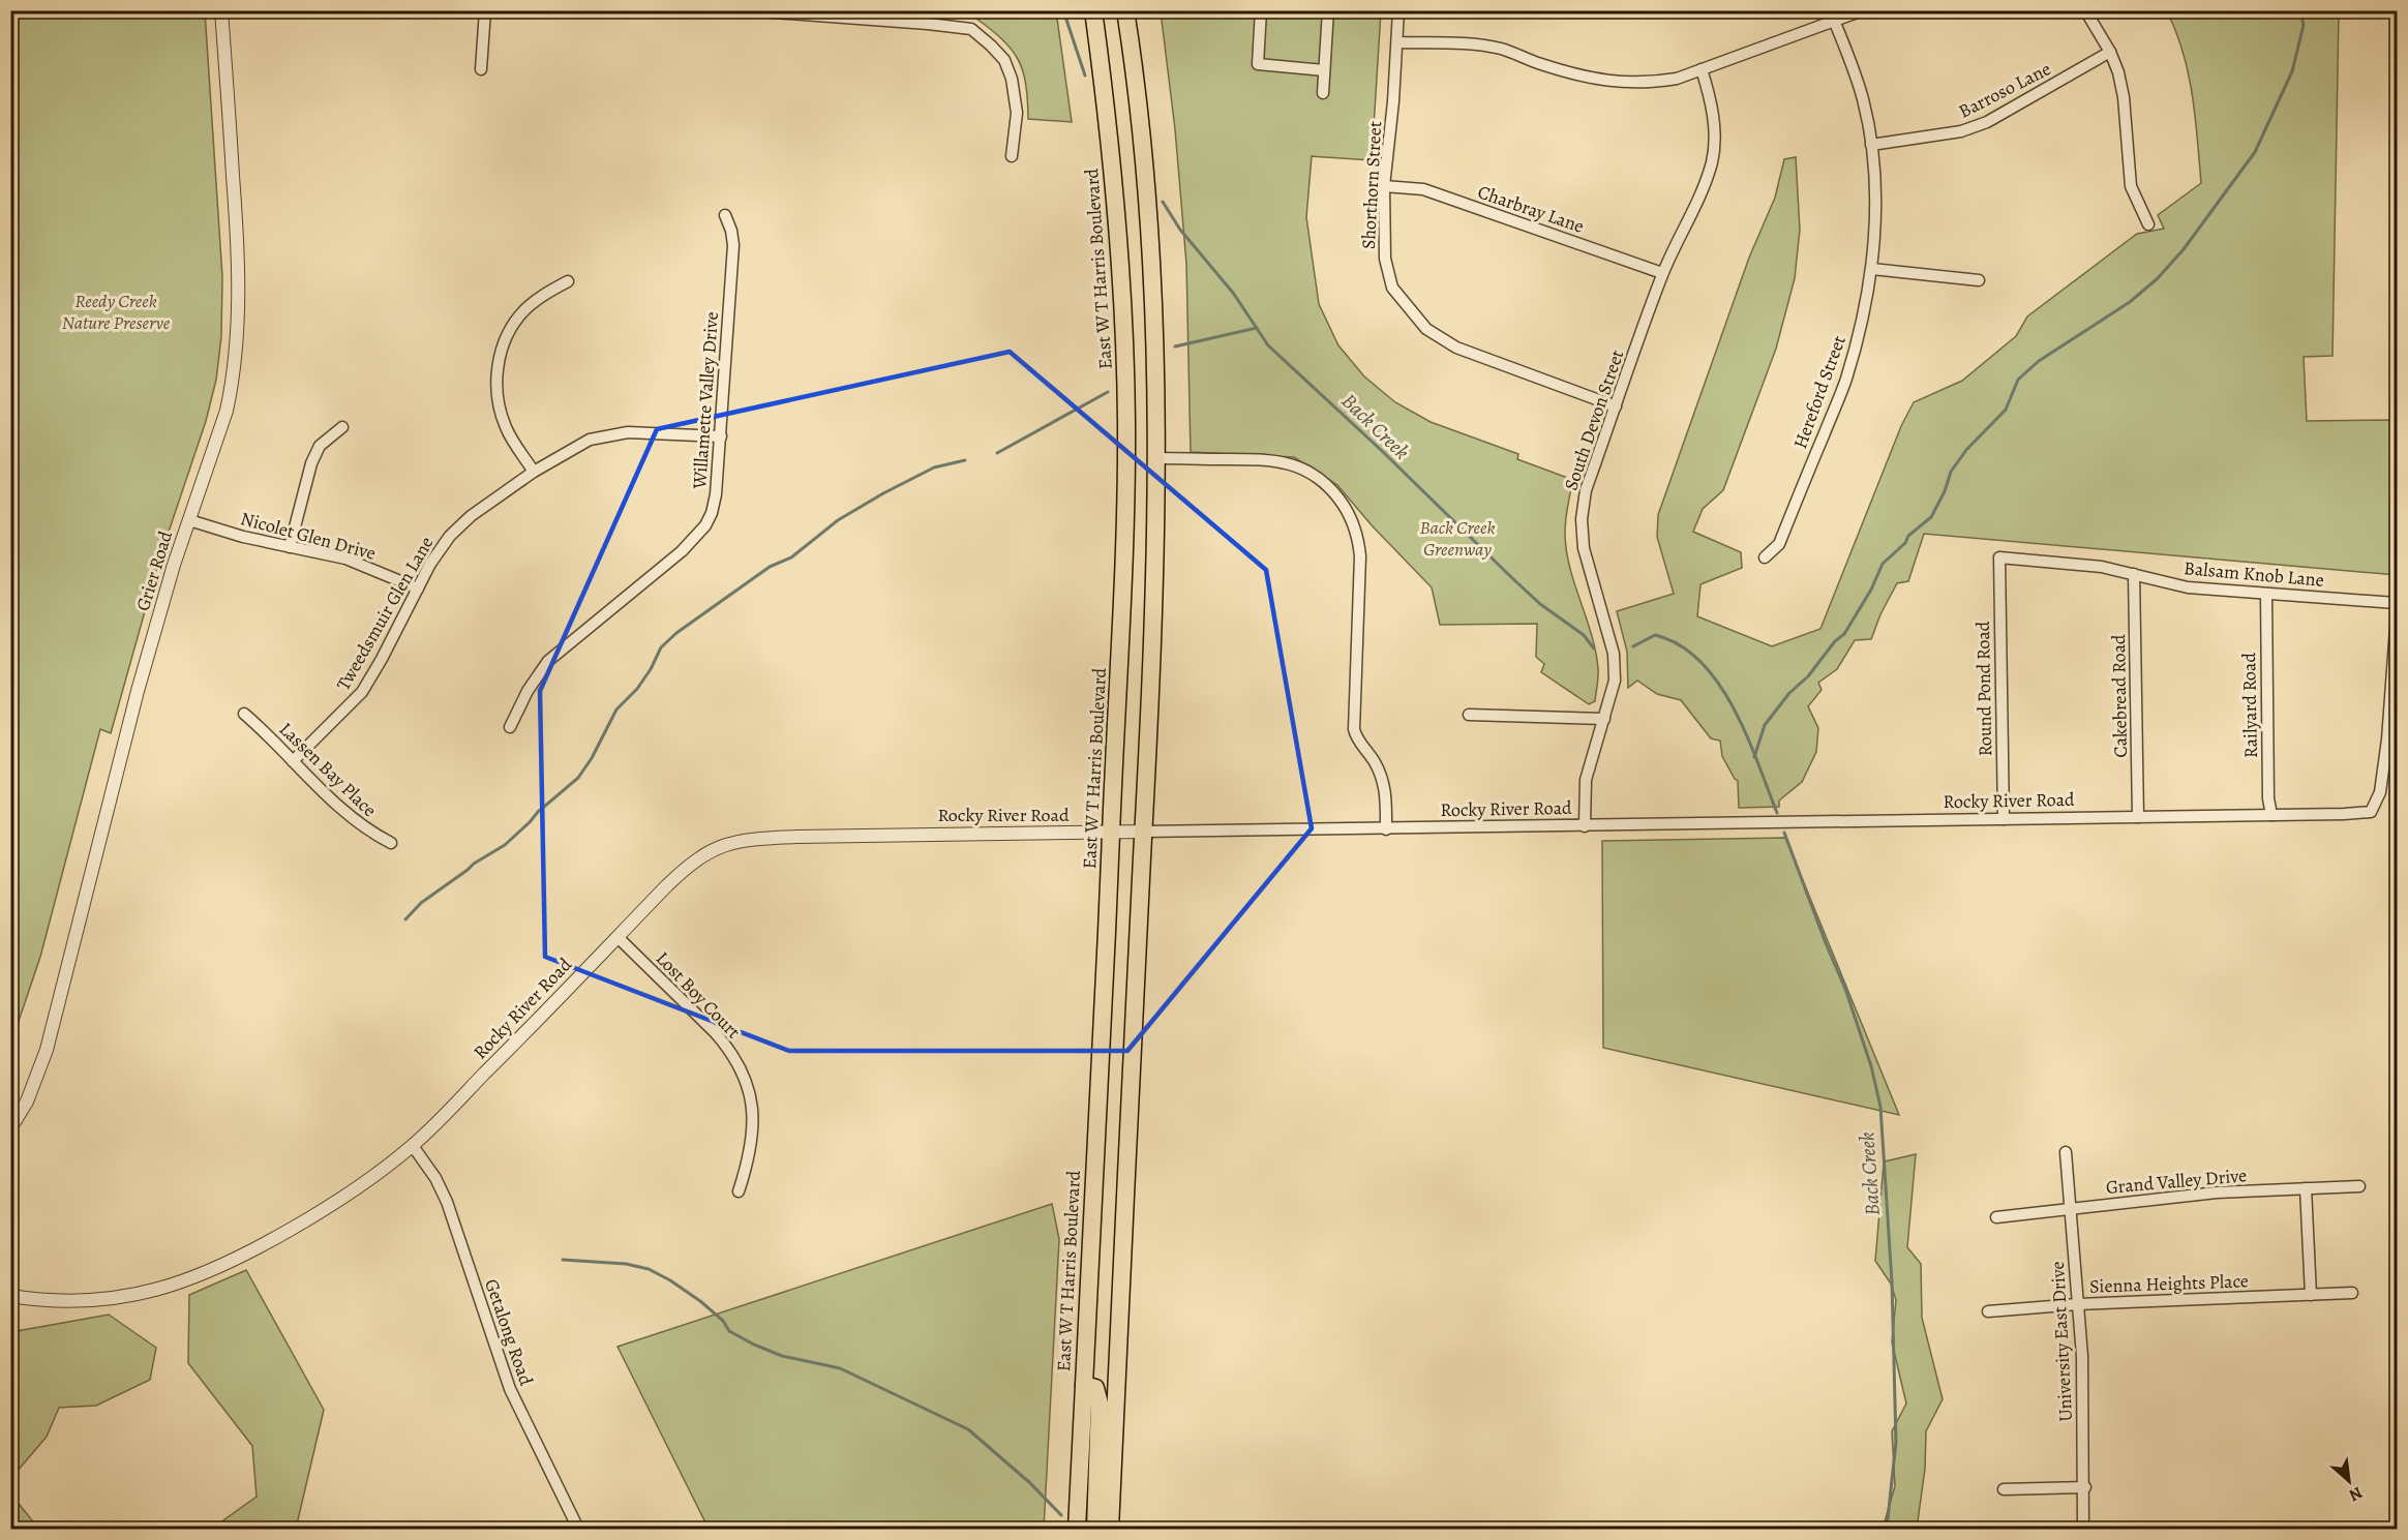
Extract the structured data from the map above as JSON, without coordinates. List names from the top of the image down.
{
  "streets": {
    "main road": ["East W T Harris Boulevard"],
    "street": [
      "Barroso Lane",
      "Shorthorn Street",
      "Charbray Lane",
      "Hereford Street",
      "Willamette Valley Drive",
      "South Devon Street",
      "Nicolet Glen Drive",
      "Grier Road",
      "Balsam Knob Lane",
      "Tweedsmuir Glen Lane",
      "Round Pond Road",
      "Cakebread Road",
      "Railyard Road",
      "Lassen Bay Place",
      "Rocky River Road",
      "Lost Boy Court",
      "Grand Valley Drive",
      "Sienna Heights Place",
      "Getalong Road",
      "University East Drive"
    ]
  },
  "crossings": [
    ["Barroso Lane", "Hereford Street"],
    ["Shorthorn Street", "Charbray Lane"],
    ["Shorthorn Street", "South Devon Street"],
    ["Charbray Lane", "South Devon Street"],
    ["East W T Harris Boulevard", "Rocky River Road"],
    ["Willamette Valley Drive", "Tweedsmuir Glen Lane"],
    ["South Devon Street", "Rocky River Road"],
    ["Nicolet Glen Drive", "Grier Road"],
    ["Nicolet Glen Drive", "Tweedsmuir Glen Lane"],
    ["Balsam Knob Lane", "Round Pond Road"],
    ["Balsam Knob Lane", "Cakebread Road"],
    ["Balsam Knob Lane", "Railyard Road"],
    ["Balsam Knob Lane", "Rocky River Road"],
    ["Tweedsmuir Glen Lane", "Lassen Bay Place"],
    ["Round Pond Road", "Rocky River Road"],
    ["Cakebread Road", "Rocky River Road"],
    ["Railyard Road", "Rocky River Road"],
    ["Rocky River Road", "Lost Boy Court"],
    ["Rocky River Road", "Getalong Road"],
    ["Grand Valley Drive", "University East Drive"],
    ["Sienna Heights Place", "University East Drive"]
  ],
  "water": ["Back Creek"],
  "parks": ["Reedy Creek Nature Preserve", "Back Creek Greenway"],
  "north": "bottom right"
}
